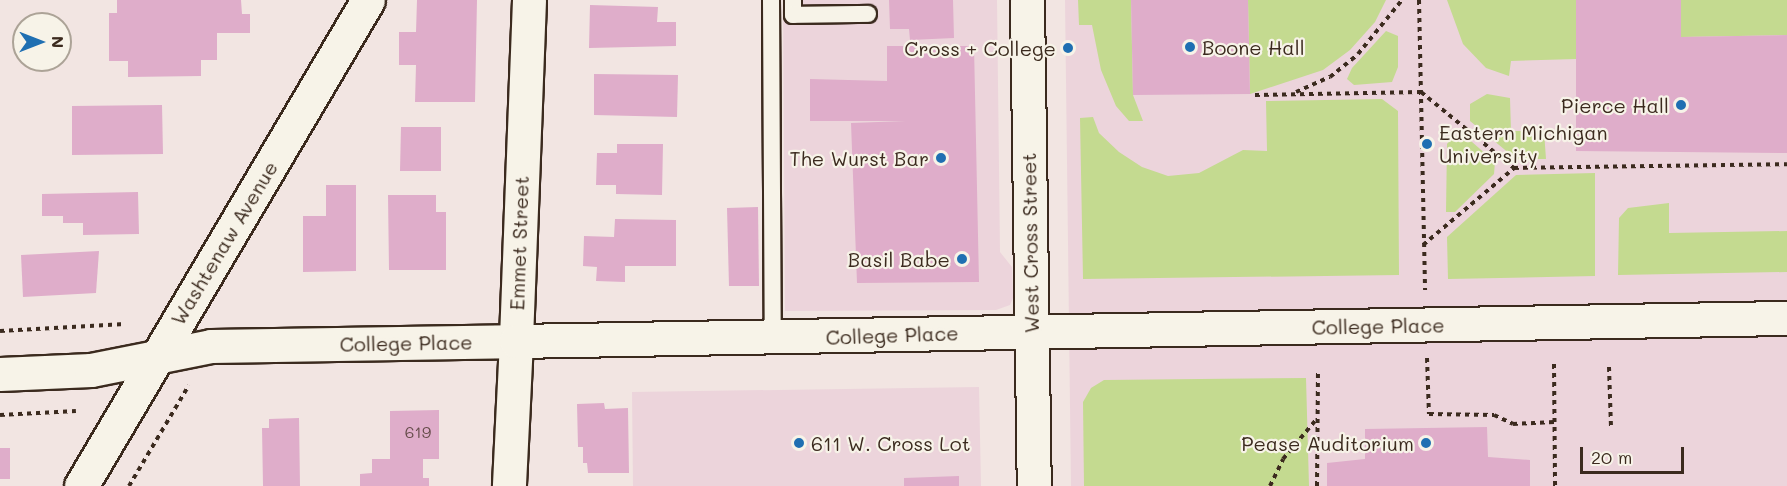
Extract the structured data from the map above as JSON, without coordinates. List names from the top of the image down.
{
  "streets": {
    "street": [
      "Washtenaw Avenue",
      "Emmet Street",
      "West Cross Street",
      "College Place"
    ]
  },
  "crossings": [
    ["Washtenaw Avenue", "College Place"],
    ["Emmet Street", "College Place"],
    ["West Cross Street", "College Place"]
  ],
  "places": [
    "Boone Hall",
    "Cross + College",
    "Pierce Hall",
    "Eastern Michigan University",
    "The Wurst Bar",
    "Basil Babe",
    "611 W. Cross Lot",
    "Pease Auditorium"
  ],
  "house_numbers": ["619"],
  "scale_bar": "20 m",
  "north": "right"
}
